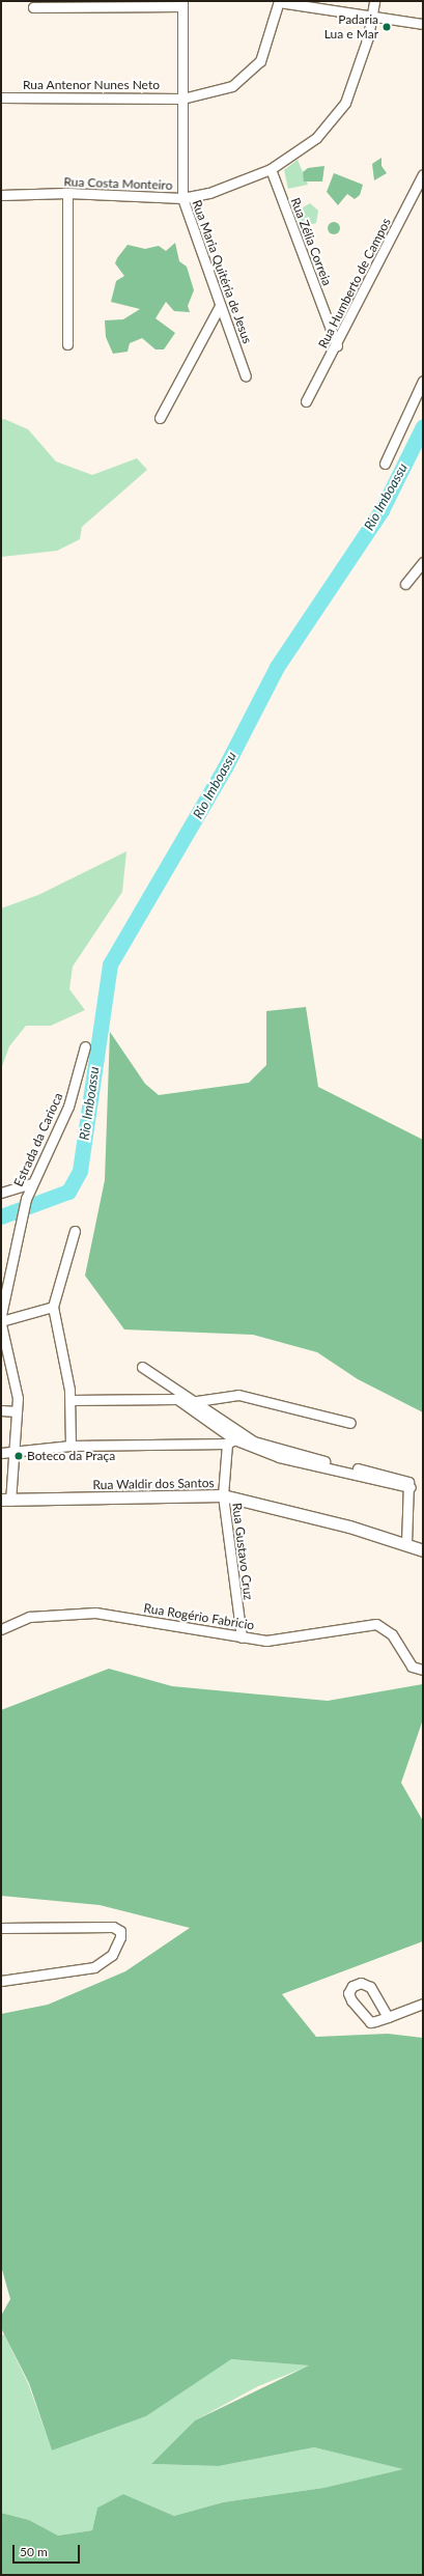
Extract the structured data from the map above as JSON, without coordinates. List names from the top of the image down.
{
  "streets": {
    "street": [
      "Rua Antenor Nunes Neto",
      "Rua Costa Monteiro",
      "Rua Zélia Correia",
      "Rua Maria Quitéria de Jesus",
      "Rua Humberto de Campos",
      "Estrada da Carioca",
      "Rua Waldir dos Santos",
      "Rua Gustavo Cruz",
      "Rua Rogério Fabricio"
    ]
  },
  "crossings": [
    ["Rua Antenor Nunes Neto", "Rua Maria Quitéria de Jesus"],
    ["Rua Costa Monteiro", "Rua Zélia Correia"],
    ["Rua Costa Monteiro", "Rua Maria Quitéria de Jesus"],
    ["Rua Zélia Correia", "Rua Humberto de Campos"],
    ["Rua Waldir dos Santos", "Rua Gustavo Cruz"],
    ["Rua Gustavo Cruz", "Rua Rogério Fabricio"]
  ],
  "water": ["Rio Imboassu"],
  "places": ["Padaria Lua e Mar", "Boteco da Praça"],
  "scale_bar": "50 m"
}
